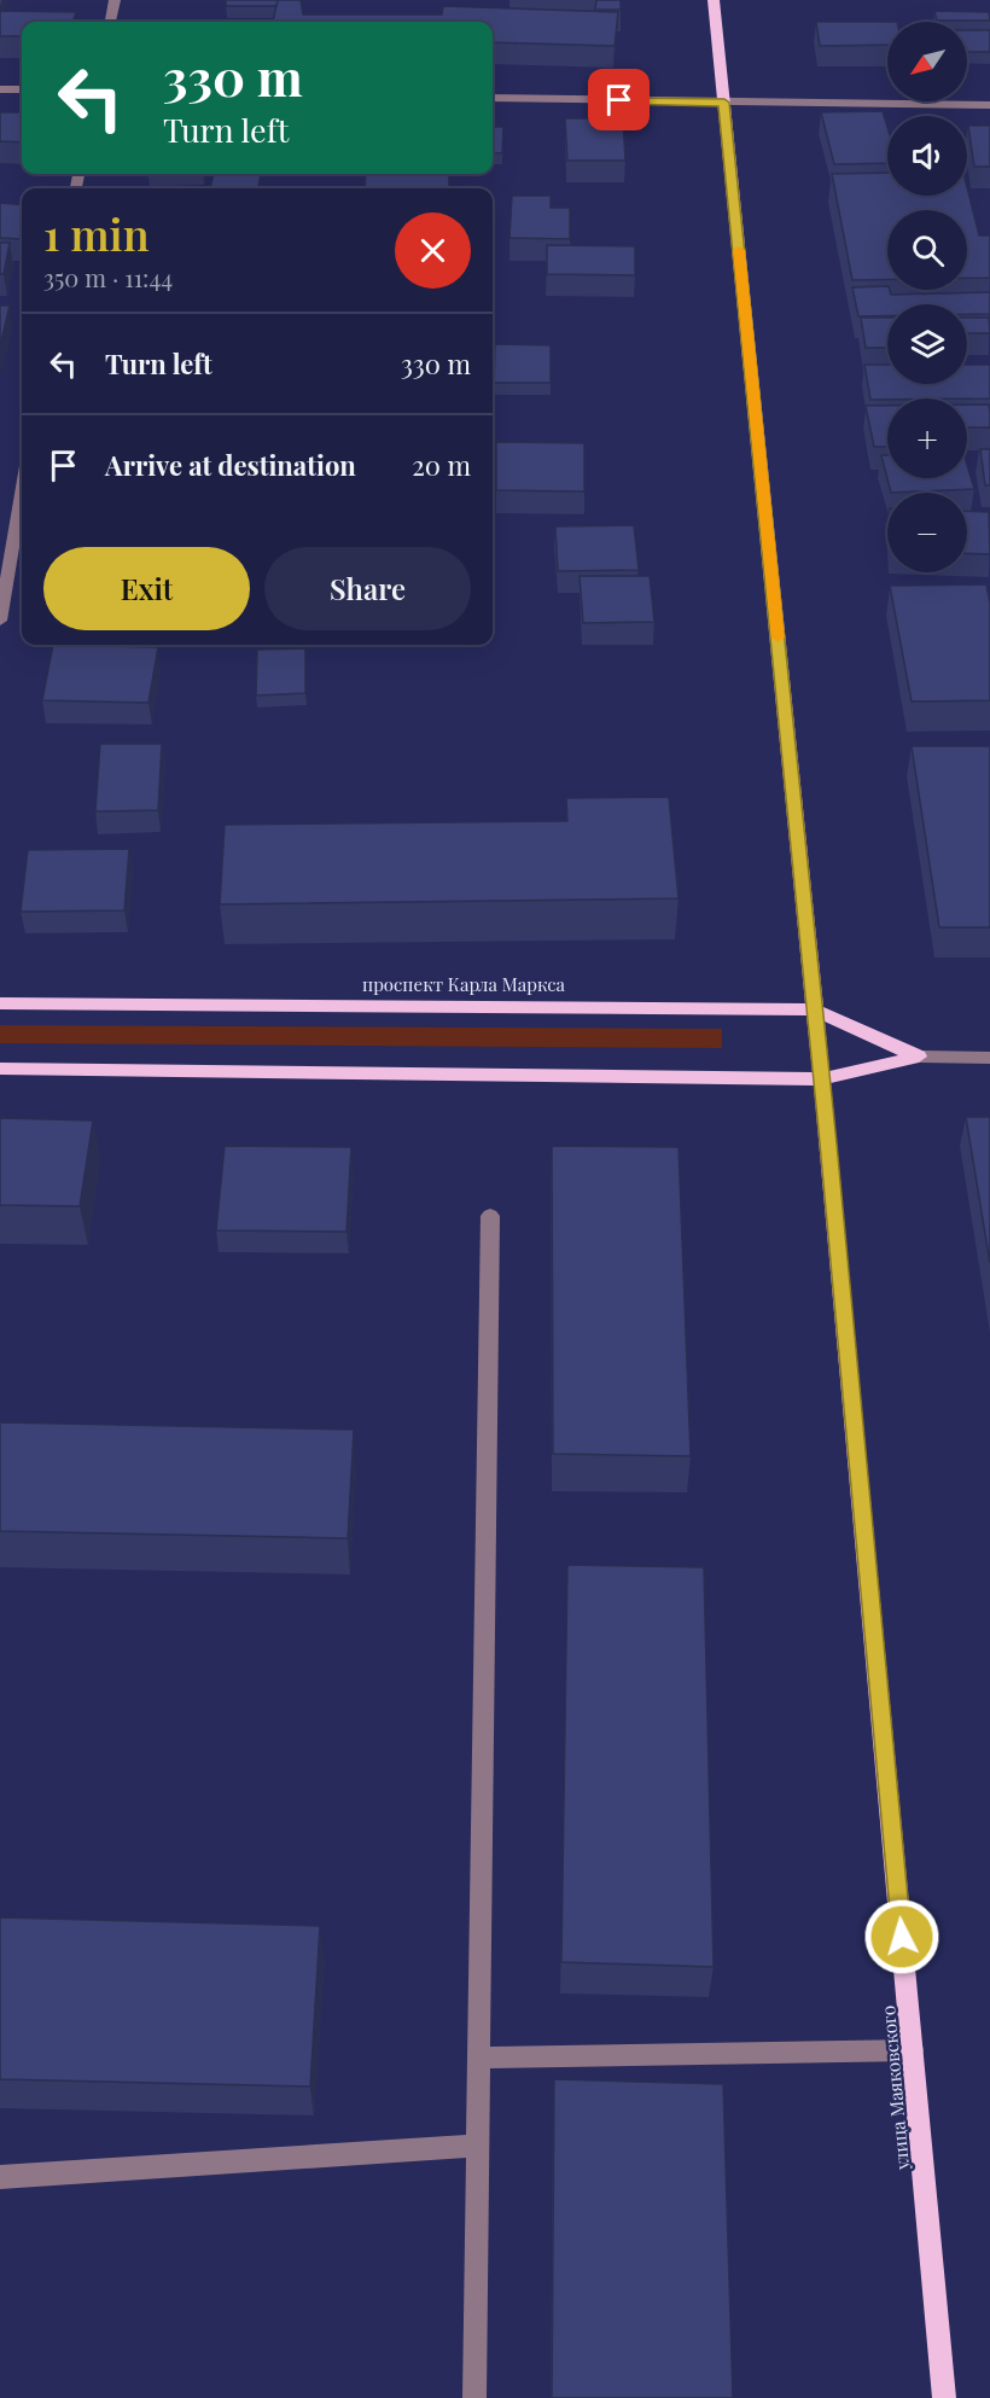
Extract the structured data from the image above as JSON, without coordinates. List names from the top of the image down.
{
  "streets": {
    "main road": ["проспект Карла Маркса", "улица Маяковского"]
  },
  "crossings": [
    ["проспект Карла Маркса", "улица Маяковского"]
  ],
  "north": "bottom left",
  "page": {
    "map_buttons": ["+", "−"],
    "turn": ["330 m", "Turn left"],
    "heading": ["1 min", "350 m · 11:44"],
    "list": [
      {
        "name": "Turn left",
        "value": "330 m"
      },
      {
        "name": "Arrive at destination",
        "value": "20 m"
      }
    ],
    "buttons": ["Exit", "Share"]
  }
}
